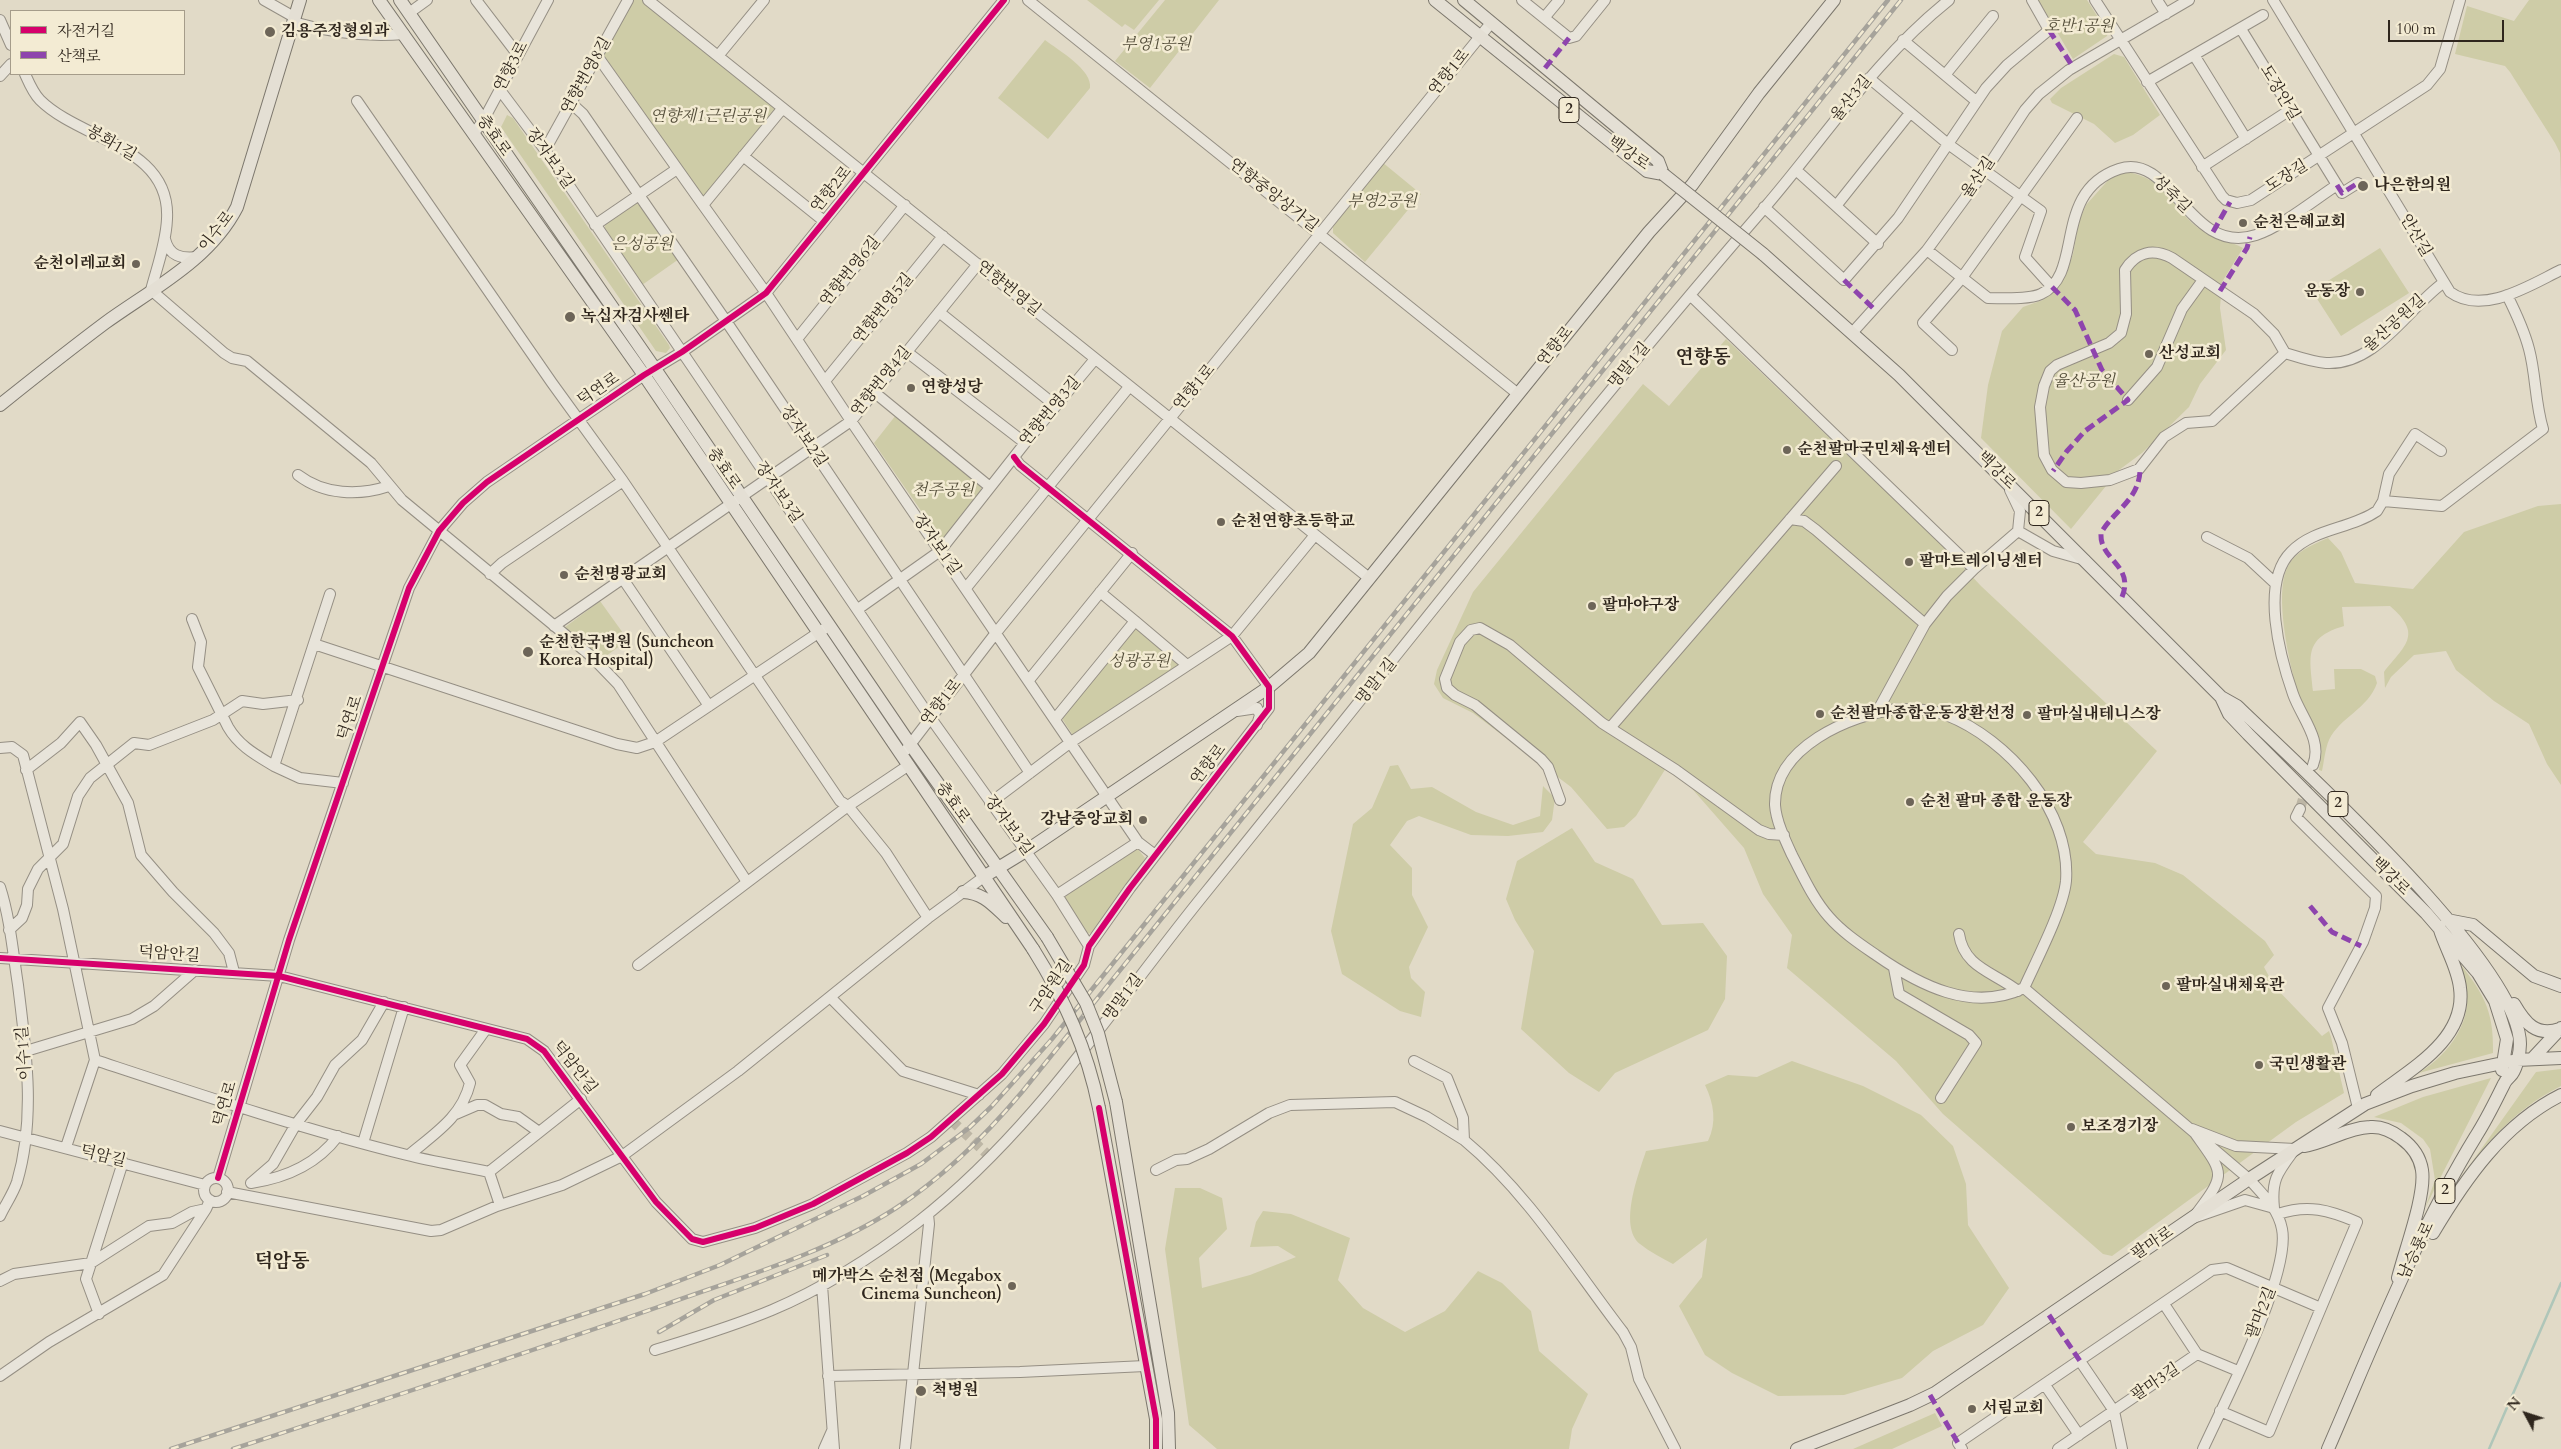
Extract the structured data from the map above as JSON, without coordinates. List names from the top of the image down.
{
  "streets": {
    "main road": [
      "2",
      "충효로",
      "백강로",
      "이수로",
      "연향로",
      "팔마로",
      "남승룡로"
    ],
    "street": [
      "연향3로",
      "연향1로",
      "연향번영8길",
      "도장안길",
      "율산3길",
      "봉화1길",
      "장자보3길",
      "도장길",
      "율산길",
      "연향2로",
      "성죽길",
      "연향중앙상가길",
      "안산길",
      "연향번영6길",
      "연향번영길",
      "연향번영5길",
      "율산공원길",
      "명말1길",
      "연향번영4길",
      "덕연로",
      "연향번영3길",
      "장자보2길",
      "장자보1길",
      "덕암안길",
      "구암원길",
      "이수1길",
      "덕암길",
      "팔마2길",
      "팔마3길"
    ]
  },
  "crossings": [
    ["연향3로", "충효로"],
    ["연향3로", "장자보3길"],
    ["연향1로", "충효로"],
    ["연향1로", "백강로"],
    ["연향1로", "장자보3길"],
    ["연향1로", "연향중앙상가길"],
    ["연향1로", "연향번영길"],
    ["연향1로", "장자보2길"],
    ["연향1로", "장자보1길"],
    ["연향번영8길", "장자보3길"],
    ["연향번영8길", "장자보2길"],
    ["도장안길", "도장길"],
    ["율산3길", "명말1길"],
    ["충효로", "연향2로"],
    ["충효로", "연향로"],
    ["충효로", "연향번영4길"],
    ["충효로", "덕연로"],
    ["봉화1길", "이수로"],
    ["백강로", "율산길"],
    ["백강로", "팔마로"],
    ["백강로", "남승룡로"],
    ["장자보3길", "연향2로"],
    ["장자보3길", "연향로"],
    ["장자보3길", "연향번영4길"],
    ["장자보3길", "연향번영3길"],
    ["장자보3길", "구암원길"],
    ["도장길", "율산길"],
    ["도장길", "안산길"],
    ["연향2로", "연향번영길"],
    ["연향2로", "덕연로"],
    ["연향2로", "장자보2길"],
    ["연향2로", "장자보1길"],
    ["연향중앙상가길", "연향로"],
    ["안산길", "율산공원길"],
    ["연향번영6길", "연향번영길"],
    ["연향번영6길", "장자보1길"],
    ["연향번영길", "연향번영5길"],
    ["연향번영길", "연향로"],
    ["연향번영길", "연향번영4길"],
    ["연향번영길", "연향번영3길"],
    ["연향번영5길", "장자보1길"],
    ["연향로", "장자보1길"],
    ["연향로", "구암원길"],
    ["연향번영4길", "장자보2길"],
    ["연향번영4길", "장자보1길"],
    ["덕연로", "덕암안길"],
    ["덕연로", "덕암길"],
    ["연향번영3길", "장자보2길"],
    ["연향번영3길", "장자보1길"],
    ["덕암안길", "구암원길"],
    ["덕암안길", "이수1길"],
    ["이수1길", "덕암길"],
    ["팔마로", "남승룡로"],
    ["팔마로", "팔마2길"],
    ["팔마2길", "팔마3길"]
  ],
  "districts": ["연향동", "덕암동"],
  "parks": [
    "호반1공원",
    "부영1공원",
    "연향제1근린공원",
    "부영2공원",
    "은성공원",
    "율산공원",
    "천주공원",
    "성광공원"
  ],
  "places": [
    "김용주정형외과",
    "나은한의원",
    "순천은혜교회",
    "순천이레교회",
    "운동장",
    "녹십자검사쎈타",
    "산성교회",
    "연향성당",
    "순천팔마국민체육센터",
    "순천연향초등학교",
    "팔마트레이닝센터",
    "순천명광교회",
    "팔마야구장",
    "순천한국병원 (Suncheon Korea Hospital)",
    "순천팔마종합운동장환선정",
    "팔마실내테니스장",
    "순천 팔마 종합 운동장",
    "강남중앙교회",
    "팔마실내체육관",
    "국민생활관",
    "보조경기장",
    "메가박스 순천점 (Megabox Cinema Suncheon)",
    "척병원",
    "서림교회"
  ],
  "legend": ["자전거길", "산책로"],
  "scale_bar": "100 m",
  "north": "top left"
}
